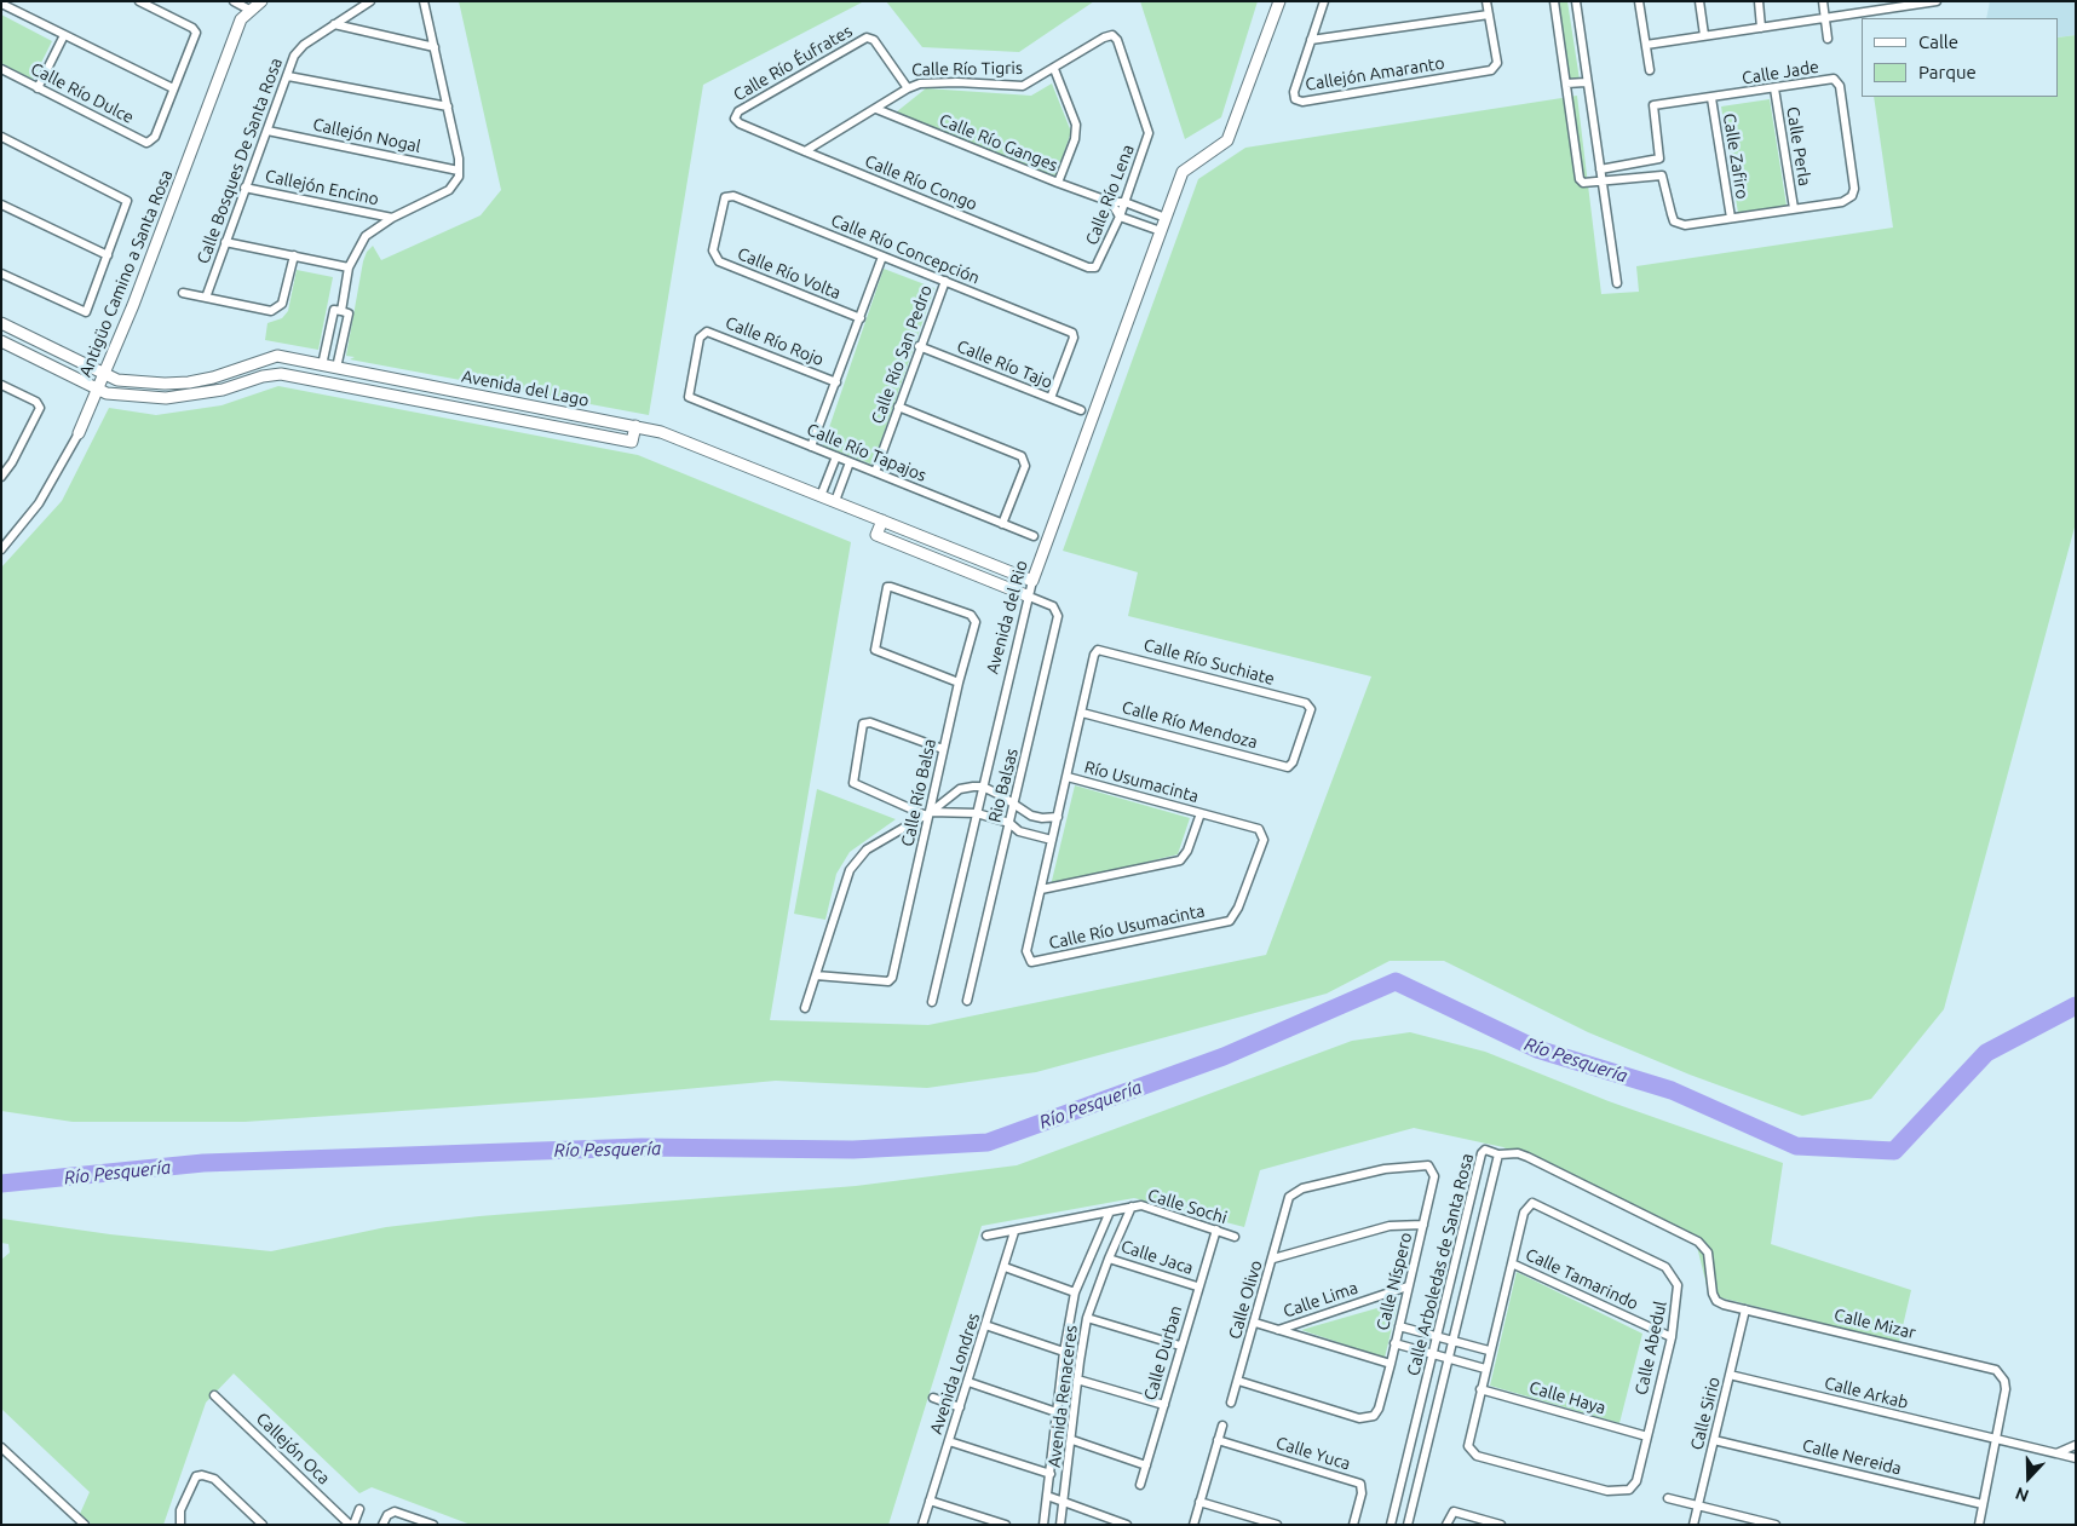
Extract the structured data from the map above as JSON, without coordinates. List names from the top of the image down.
{
  "streets": {
    "street": [
      "Calle Río Éufrates",
      "Calle Río Tigris",
      "Calle Jade",
      "Callejón Amaranto",
      "Calle Río Dulce",
      "Callejón Nogal",
      "Calle Río Ganges",
      "Calle Perla",
      "Calle Zafiro",
      "Calle Bosques De Santa Rosa",
      "Calle Río Congo",
      "Callejón Encino",
      "Calle Río Lena",
      "Calle Río Concepción",
      "Antigüo Camino a Santa Rosa",
      "Calle Río Volta",
      "Calle Río Rojo",
      "Calle Río San Pedro",
      "Calle Río Tajo",
      "Avenida del Lago",
      "Calle Río Tapajos",
      "Avenida del Rio",
      "Calle Río Suchiate",
      "Calle Río Mendoza",
      "Río Usumacinta",
      "Rio Balsas",
      "Calle Río Balsa",
      "Calle Río Usumacinta",
      "Calle Sochi",
      "Calle Jaca",
      "Calle Arboledas de Santa Rosa",
      "Calle Tamarindo",
      "Calle Níspero",
      "Calle Olivo",
      "Calle Lima",
      "Calle Mizar",
      "Calle Abedul",
      "Calle Durban",
      "Avenida Londres",
      "Calle Arkab",
      "Avenida Renaceres",
      "Calle Haya",
      "Calle Sirio",
      "Callejón Oca",
      "Calle Yuca",
      "Calle Nereida"
    ]
  },
  "crossings": [
    ["Calle Río Éufrates", "Calle Río Tigris"],
    ["Calle Río Éufrates", "Calle Río Congo"],
    ["Calle Río Tigris", "Calle Río Lena"],
    ["Calle Jade", "Calle Perla"],
    ["Calle Jade", "Calle Zafiro"],
    ["Callejón Nogal", "Calle Bosques De Santa Rosa"],
    ["Calle Río Ganges", "Calle Río Lena"],
    ["Calle Río Ganges", "Avenida del Rio"],
    ["Calle Bosques De Santa Rosa", "Callejón Encino"],
    ["Calle Río Congo", "Calle Río Lena"],
    ["Calle Río Concepción", "Calle Río Volta"],
    ["Calle Río Concepción", "Calle Río San Pedro"],
    ["Calle Río Concepción", "Calle Río Tajo"],
    ["Antigüo Camino a Santa Rosa", "Avenida del Lago"],
    ["Calle Río Rojo", "Calle Río Tapajos"],
    ["Calle Río San Pedro", "Calle Río Tajo"],
    ["Calle Río San Pedro", "Calle Río Tapajos"],
    ["Avenida del Lago", "Avenida del Rio"],
    ["Avenida del Rio", "Rio Balsas"],
    ["Calle Río Suchiate", "Calle Río Mendoza"],
    ["Río Usumacinta", "Calle Río Usumacinta"],
    ["Calle Sochi", "Calle Durban"],
    ["Calle Sochi", "Avenida Londres"],
    ["Calle Sochi", "Avenida Renaceres"],
    ["Calle Jaca", "Calle Durban"],
    ["Calle Jaca", "Avenida Renaceres"],
    ["Calle Arboledas de Santa Rosa", "Calle Mizar"],
    ["Calle Tamarindo", "Calle Abedul"],
    ["Calle Níspero", "Calle Olivo"],
    ["Calle Níspero", "Calle Lima"],
    ["Calle Mizar", "Calle Arkab"],
    ["Calle Mizar", "Calle Sirio"],
    ["Calle Abedul", "Calle Haya"],
    ["Calle Arkab", "Calle Sirio"],
    ["Calle Sirio", "Calle Nereida"]
  ],
  "water": ["Río Pesquería"],
  "legend": ["Calle", "Parque"],
  "north": "bottom"
}
